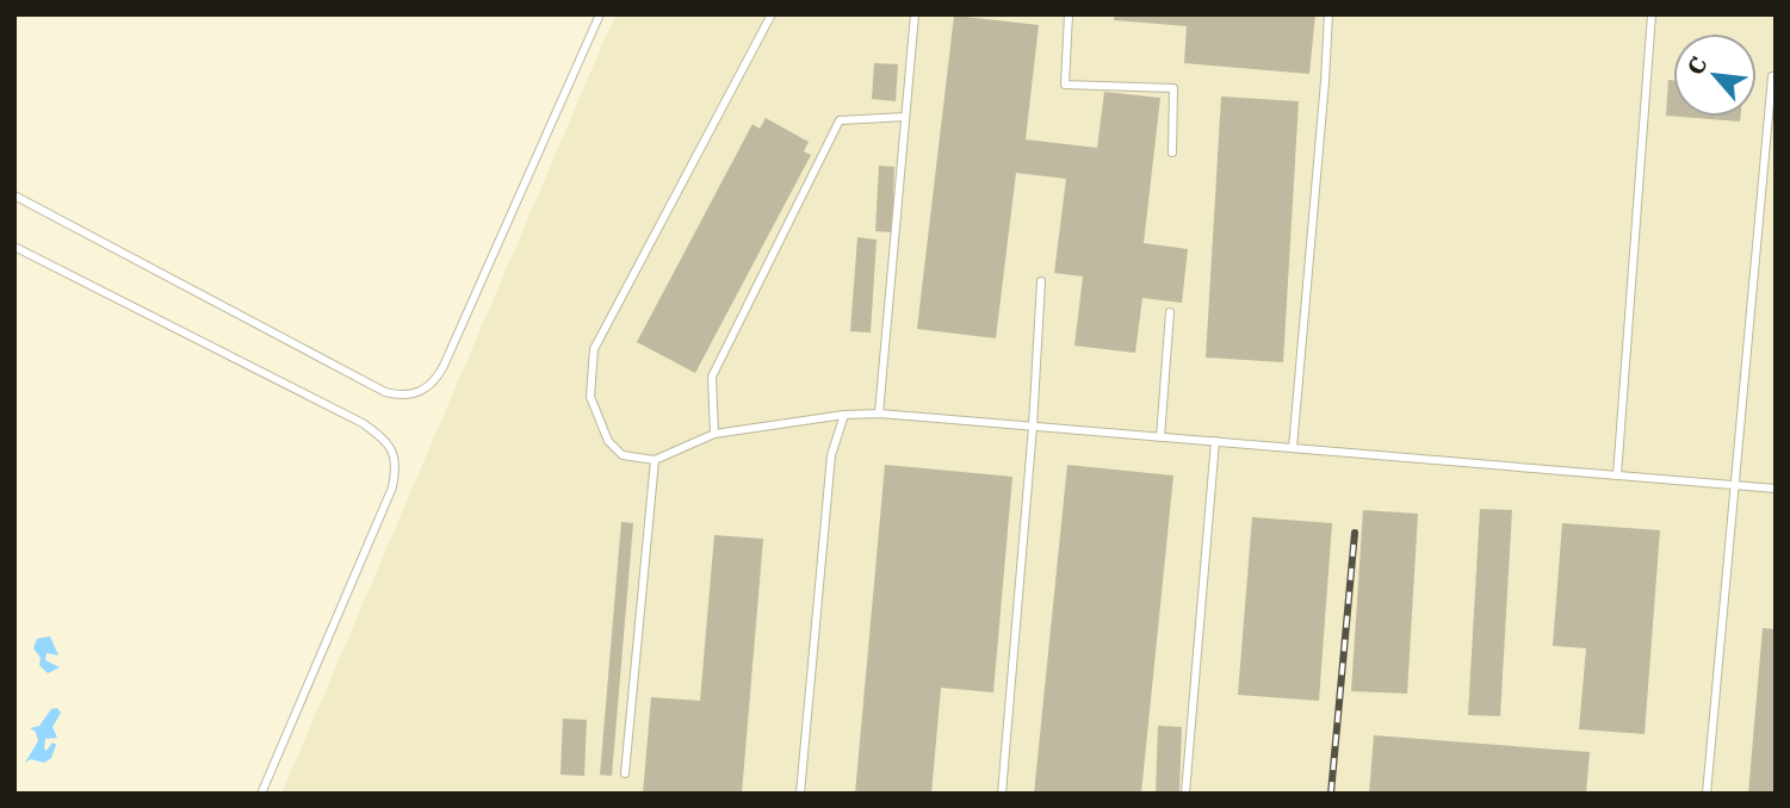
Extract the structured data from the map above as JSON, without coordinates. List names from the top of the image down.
{
  "north": "top left"
}
